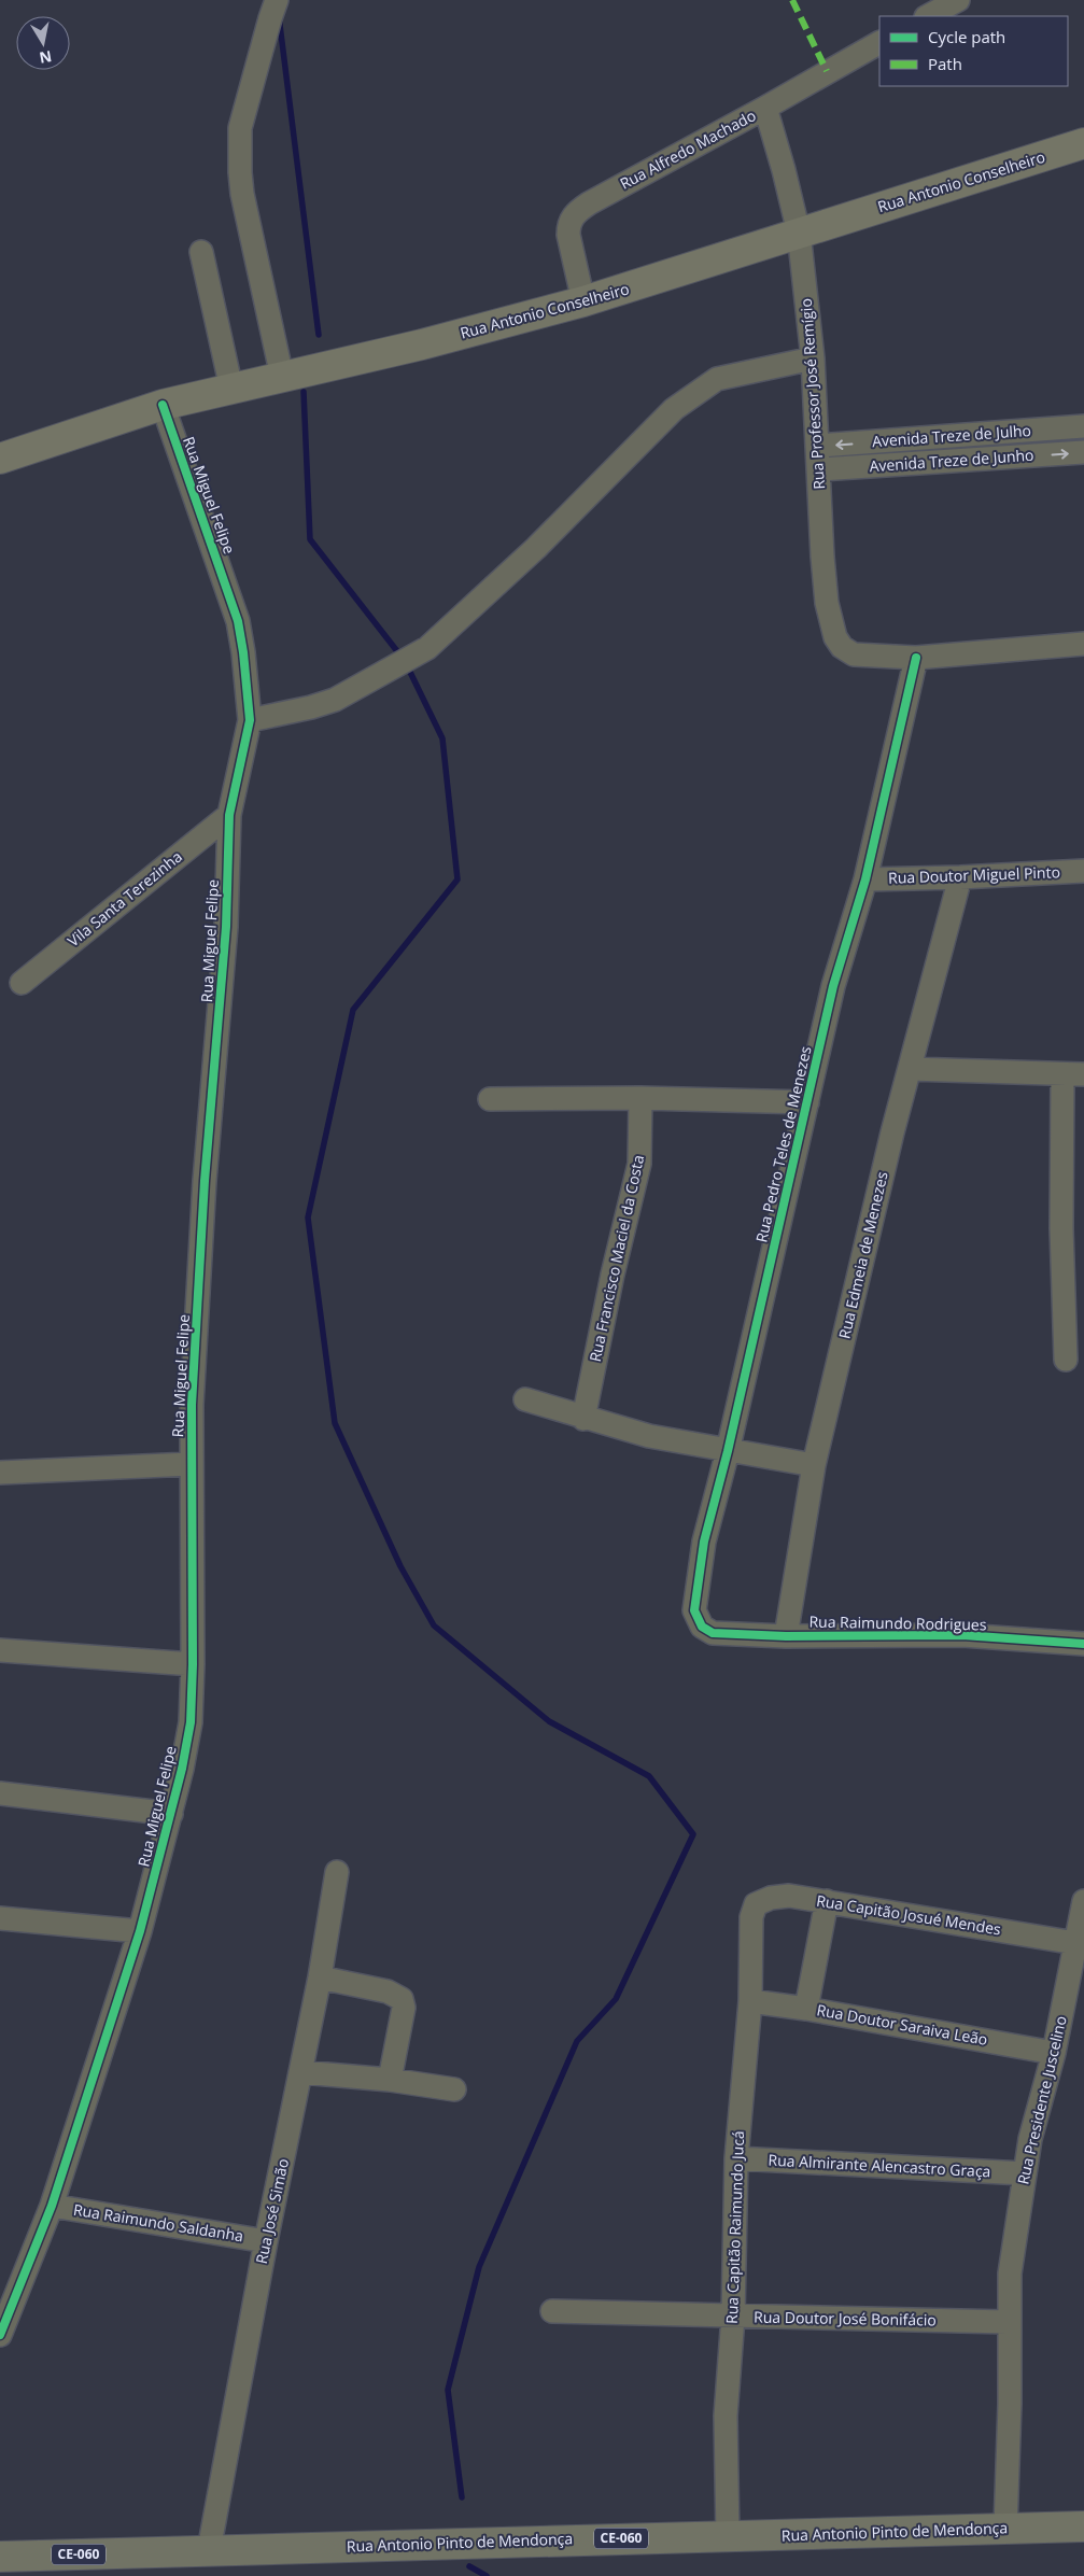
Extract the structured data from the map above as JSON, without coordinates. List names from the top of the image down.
{
  "streets": {
    "main road": ["Rua Antonio Pinto de Mendonça", "CE-060"],
    "street": [
      "Rua Alfredo Machado",
      "Rua Antonio Conselheiro",
      "Rua Professor José Remígio",
      "Avenida Treze de Julho",
      "Avenida Treze de Junho",
      "Rua Miguel Felipe",
      "Rua Doutor Miguel Pinto",
      "Vila Santa Terezinha",
      "Rua Pedro Teles de Menezes",
      "Rua Edmeia de Menezes",
      "Rua Francisco Maciel da Costa",
      "Rua Raimundo Rodrigues",
      "Rua Capitão Josué Mendes",
      "Rua Doutor Saraiva Leão",
      "Rua Presidente Juscelino",
      "Rua Almirante Alencastro Graça",
      "Rua José Simão",
      "Rua Raimundo Saldanha",
      "Rua Capitão Raimundo Jucá",
      "Rua Doutor José Bonifácio"
    ]
  },
  "crossings": [
    ["Rua Alfredo Machado", "Rua Antonio Conselheiro"],
    ["Rua Alfredo Machado", "Rua Professor José Remígio"],
    ["Rua Antonio Conselheiro", "Rua Professor José Remígio"],
    ["Rua Antonio Conselheiro", "Rua Miguel Felipe"],
    ["Rua Professor José Remígio", "Avenida Treze de Julho"],
    ["Rua Professor José Remígio", "Avenida Treze de Junho"],
    ["Rua Professor José Remígio", "Rua Pedro Teles de Menezes"],
    ["Rua Miguel Felipe", "Vila Santa Terezinha"],
    ["Rua Miguel Felipe", "Rua Raimundo Saldanha"],
    ["Rua Doutor Miguel Pinto", "Rua Pedro Teles de Menezes"],
    ["Rua Doutor Miguel Pinto", "Rua Edmeia de Menezes"],
    ["Rua Pedro Teles de Menezes", "Rua Raimundo Rodrigues"],
    ["Rua Edmeia de Menezes", "Rua Raimundo Rodrigues"],
    ["Rua Capitão Josué Mendes", "Rua Presidente Juscelino"],
    ["Rua Capitão Josué Mendes", "Rua Capitão Raimundo Jucá"],
    ["Rua Doutor Saraiva Leão", "Rua Presidente Juscelino"],
    ["Rua Doutor Saraiva Leão", "Rua Capitão Raimundo Jucá"],
    ["Rua Presidente Juscelino", "Rua Almirante Alencastro Graça"],
    ["Rua Presidente Juscelino", "Rua Doutor José Bonifácio"],
    ["Rua Presidente Juscelino", "Rua Antonio Pinto de Mendonça"],
    ["Rua Almirante Alencastro Graça", "Rua Capitão Raimundo Jucá"],
    ["Rua José Simão", "Rua Raimundo Saldanha"],
    ["Rua José Simão", "Rua Antonio Pinto de Mendonça"],
    ["Rua Capitão Raimundo Jucá", "Rua Doutor José Bonifácio"],
    ["Rua Capitão Raimundo Jucá", "Rua Antonio Pinto de Mendonça"]
  ],
  "one_way": ["Avenida Treze de Julho", "Avenida Treze de Junho"],
  "legend": ["Cycle path", "Path"],
  "north": "bottom"
}
